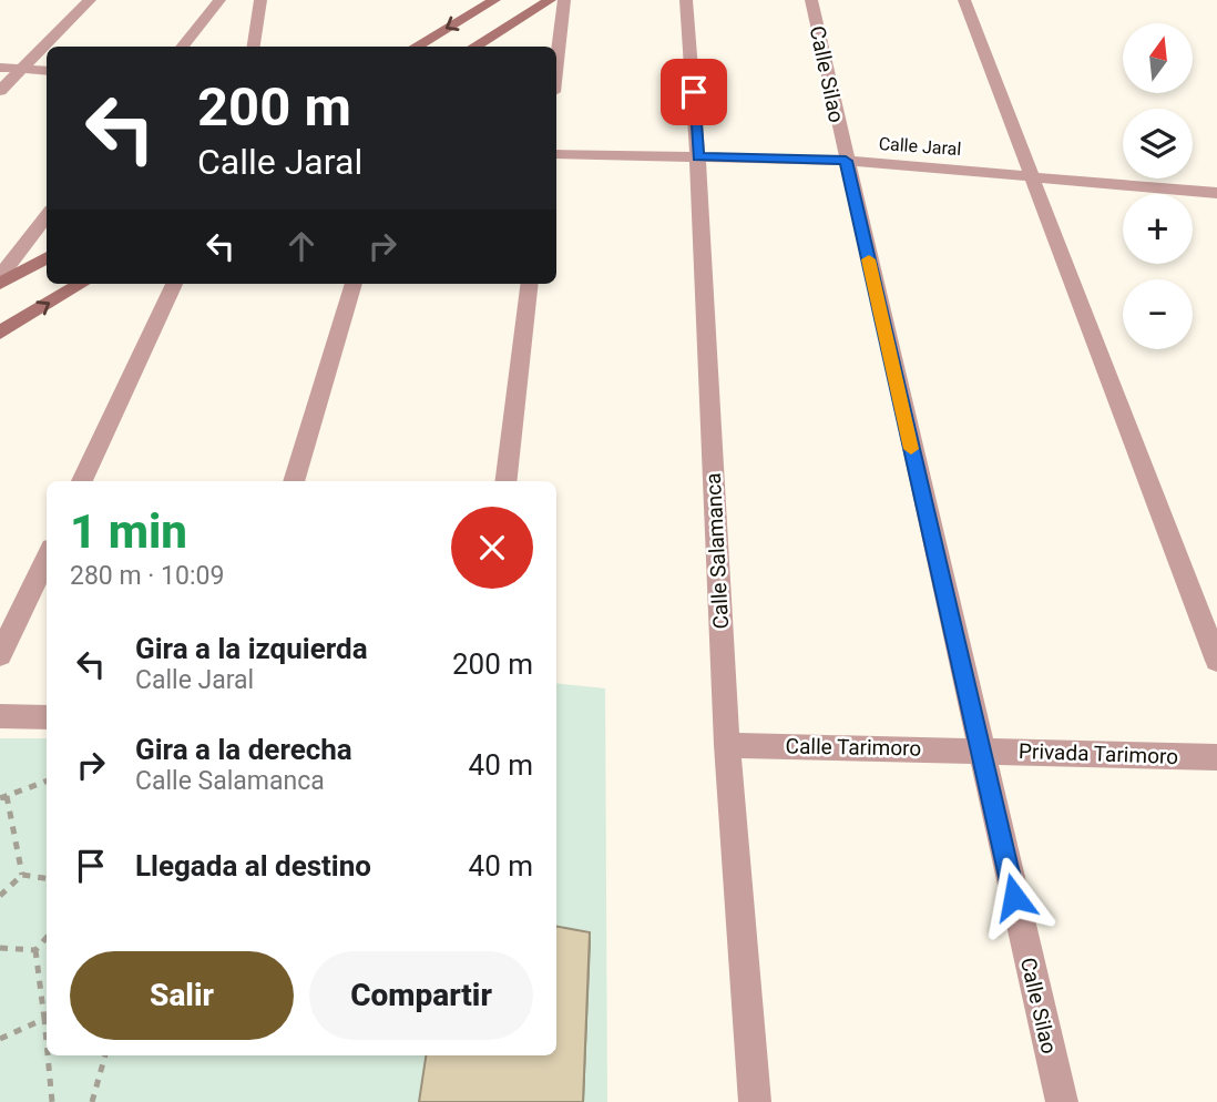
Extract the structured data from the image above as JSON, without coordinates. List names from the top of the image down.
{
  "streets": {
    "street": [
      "Calle Silao",
      "Calle Jaral",
      "Calle Salamanca",
      "Calle Tarimoro",
      "Privada Tarimoro"
    ]
  },
  "crossings": [
    ["Calle Silao", "Calle Jaral"],
    ["Calle Silao", "Calle Tarimoro"],
    ["Calle Silao", "Privada Tarimoro"],
    ["Calle Jaral", "Calle Salamanca"],
    ["Calle Salamanca", "Calle Tarimoro"],
    ["Calle Tarimoro", "Privada Tarimoro"]
  ],
  "north": "top",
  "page": {
    "map_buttons": ["+", "−"],
    "turn": ["200 m", "Calle Jaral"],
    "heading": ["1 min", "280 m · 10:09"],
    "list": [
      {
        "name": "Gira a la izquierda",
        "note": "Calle Jaral",
        "value": "200 m"
      },
      {
        "name": "Gira a la derecha",
        "note": "Calle Salamanca",
        "value": "40 m"
      },
      {
        "name": "Llegada al destino",
        "value": "40 m"
      }
    ],
    "buttons": ["Salir", "Compartir"]
  }
}
